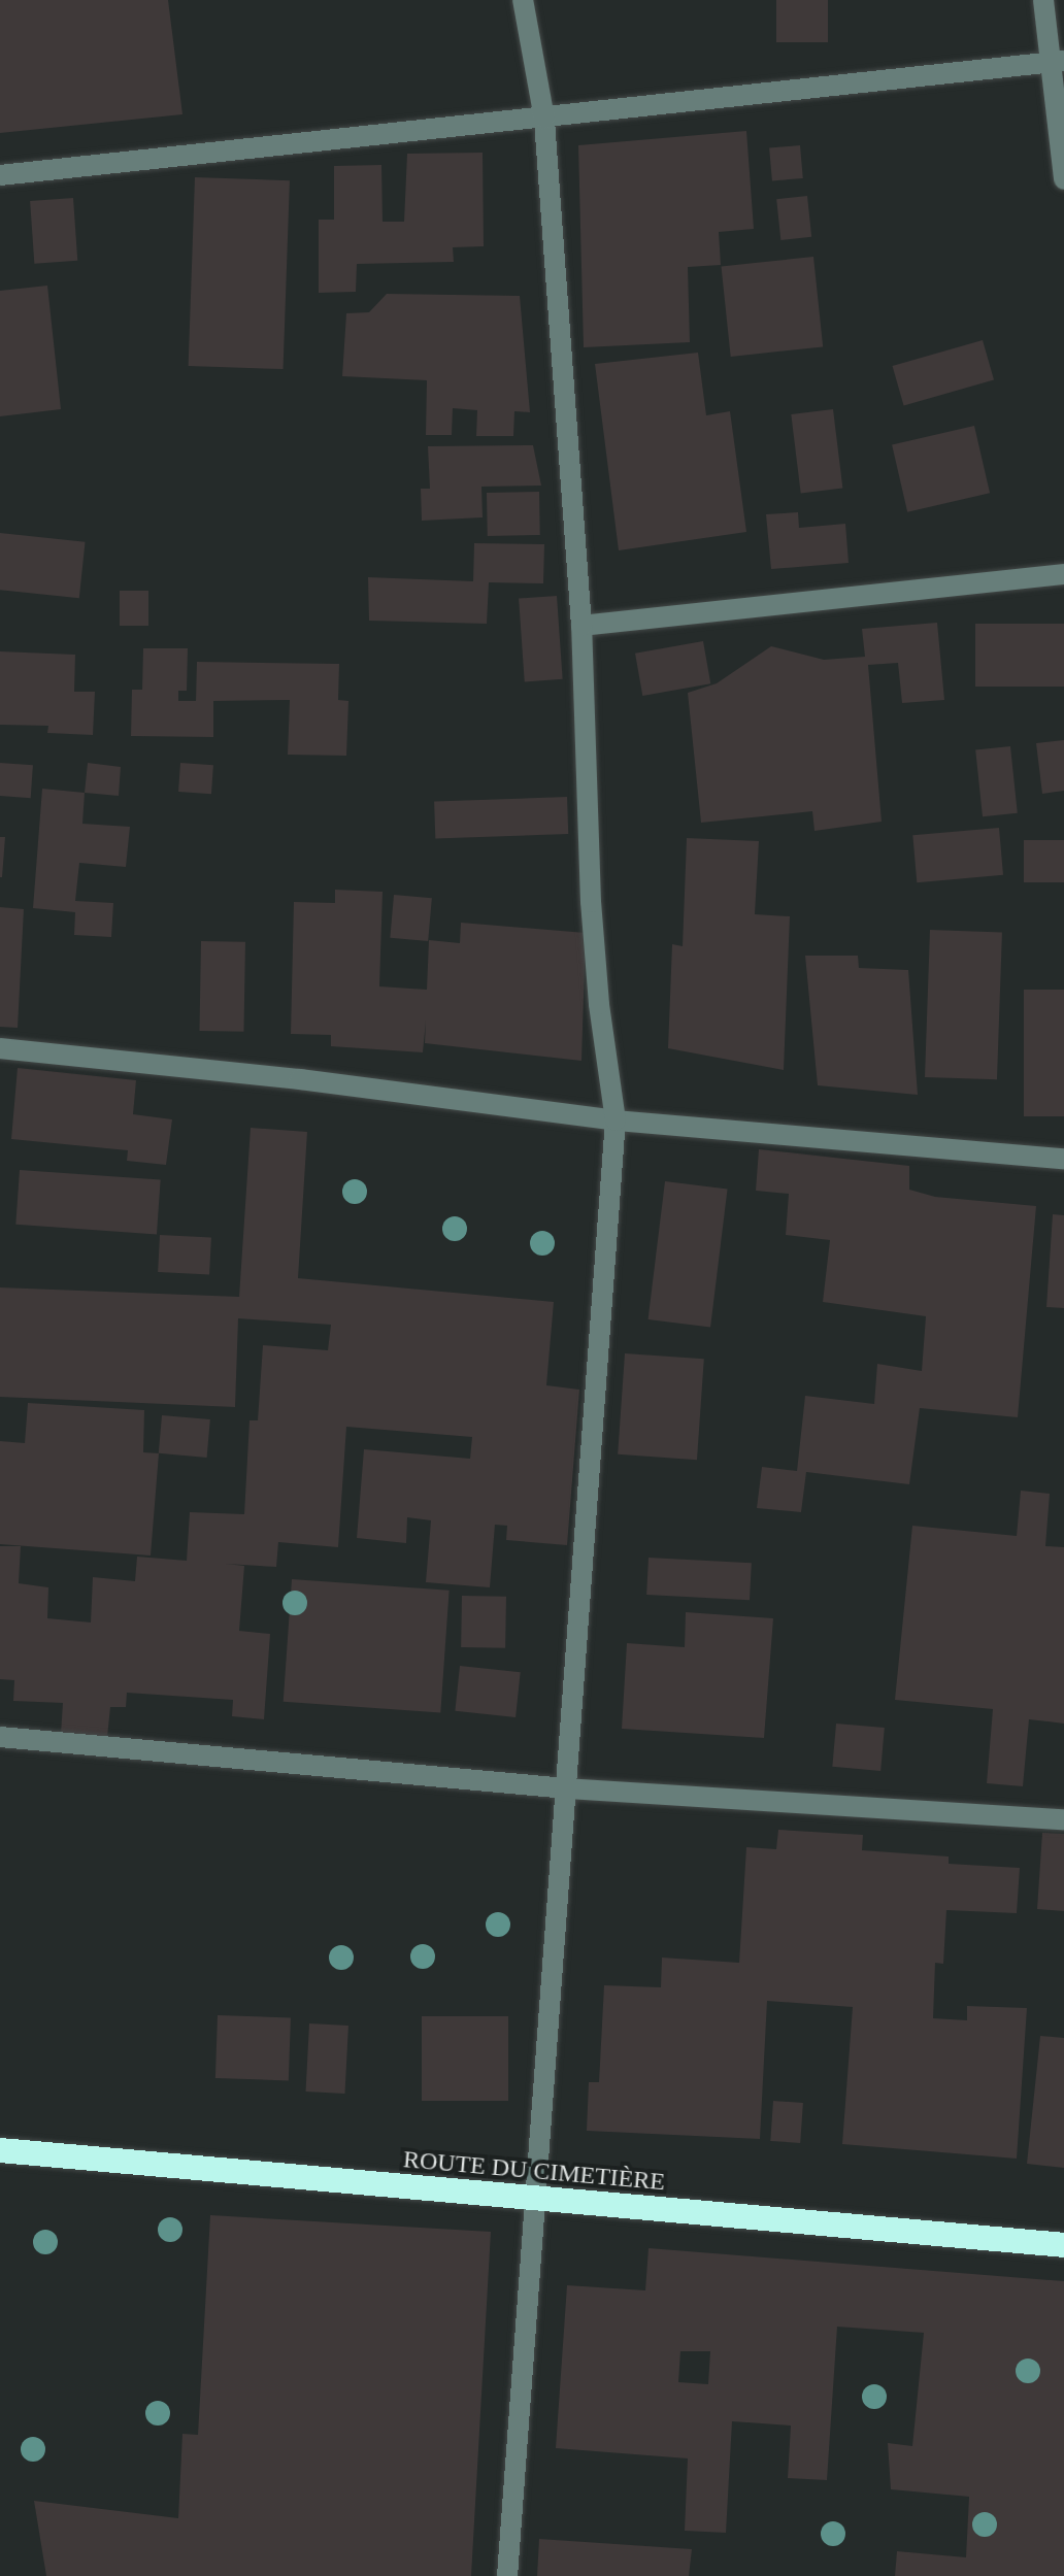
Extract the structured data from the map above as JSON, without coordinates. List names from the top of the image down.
{
  "streets": {
    "highway": ["ROUTE DU CIMETIÈRE"]
  }
}
